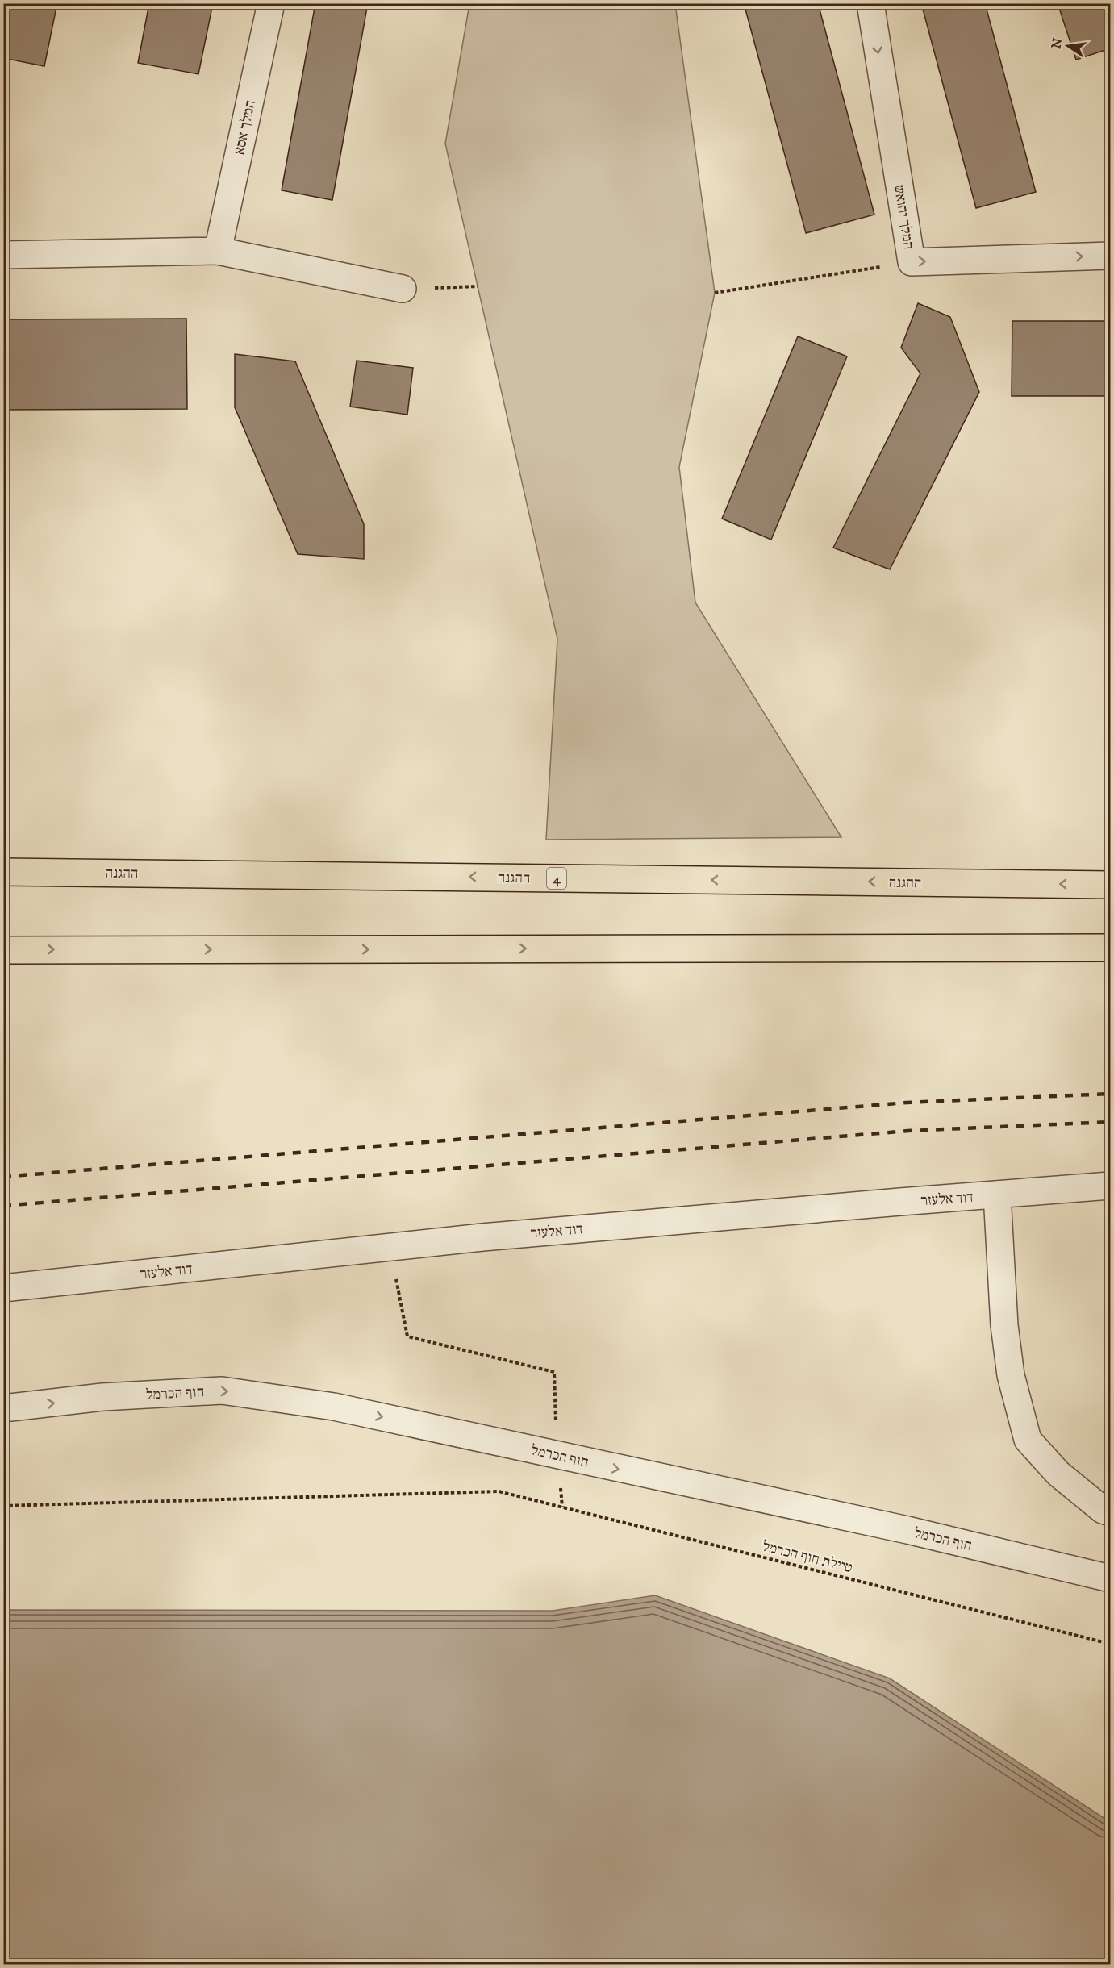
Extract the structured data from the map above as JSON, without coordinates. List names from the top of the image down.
{
  "streets": {
    "highway": ["ההגנה", "4"],
    "street": [
      "המלך אסא",
      "המלך יהואש",
      "דוד אלעזר",
      "חוף הכרמל"
    ],
    "path": ["טיילת חוף הכרמל"]
  },
  "one_way": ["חוף הכרמל"],
  "north": "left"
}
